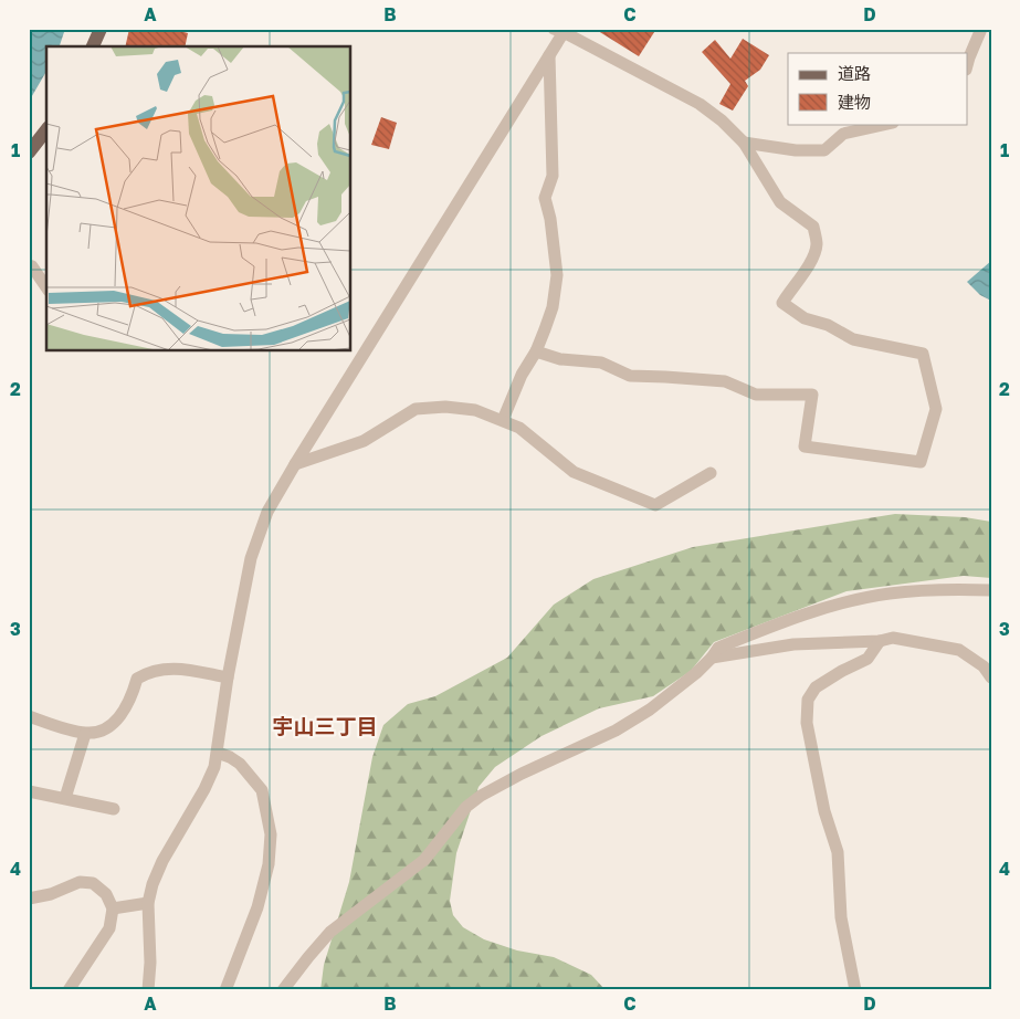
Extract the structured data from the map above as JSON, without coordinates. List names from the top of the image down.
{
  "districts": ["宇山三丁目"],
  "legend": ["道路", "建物"],
  "grid": {
    "columns": [
      "A",
      "B",
      "C",
      "D"
    ],
    "rows": [
      "1",
      "2",
      "3",
      "4"
    ]
  }
}
